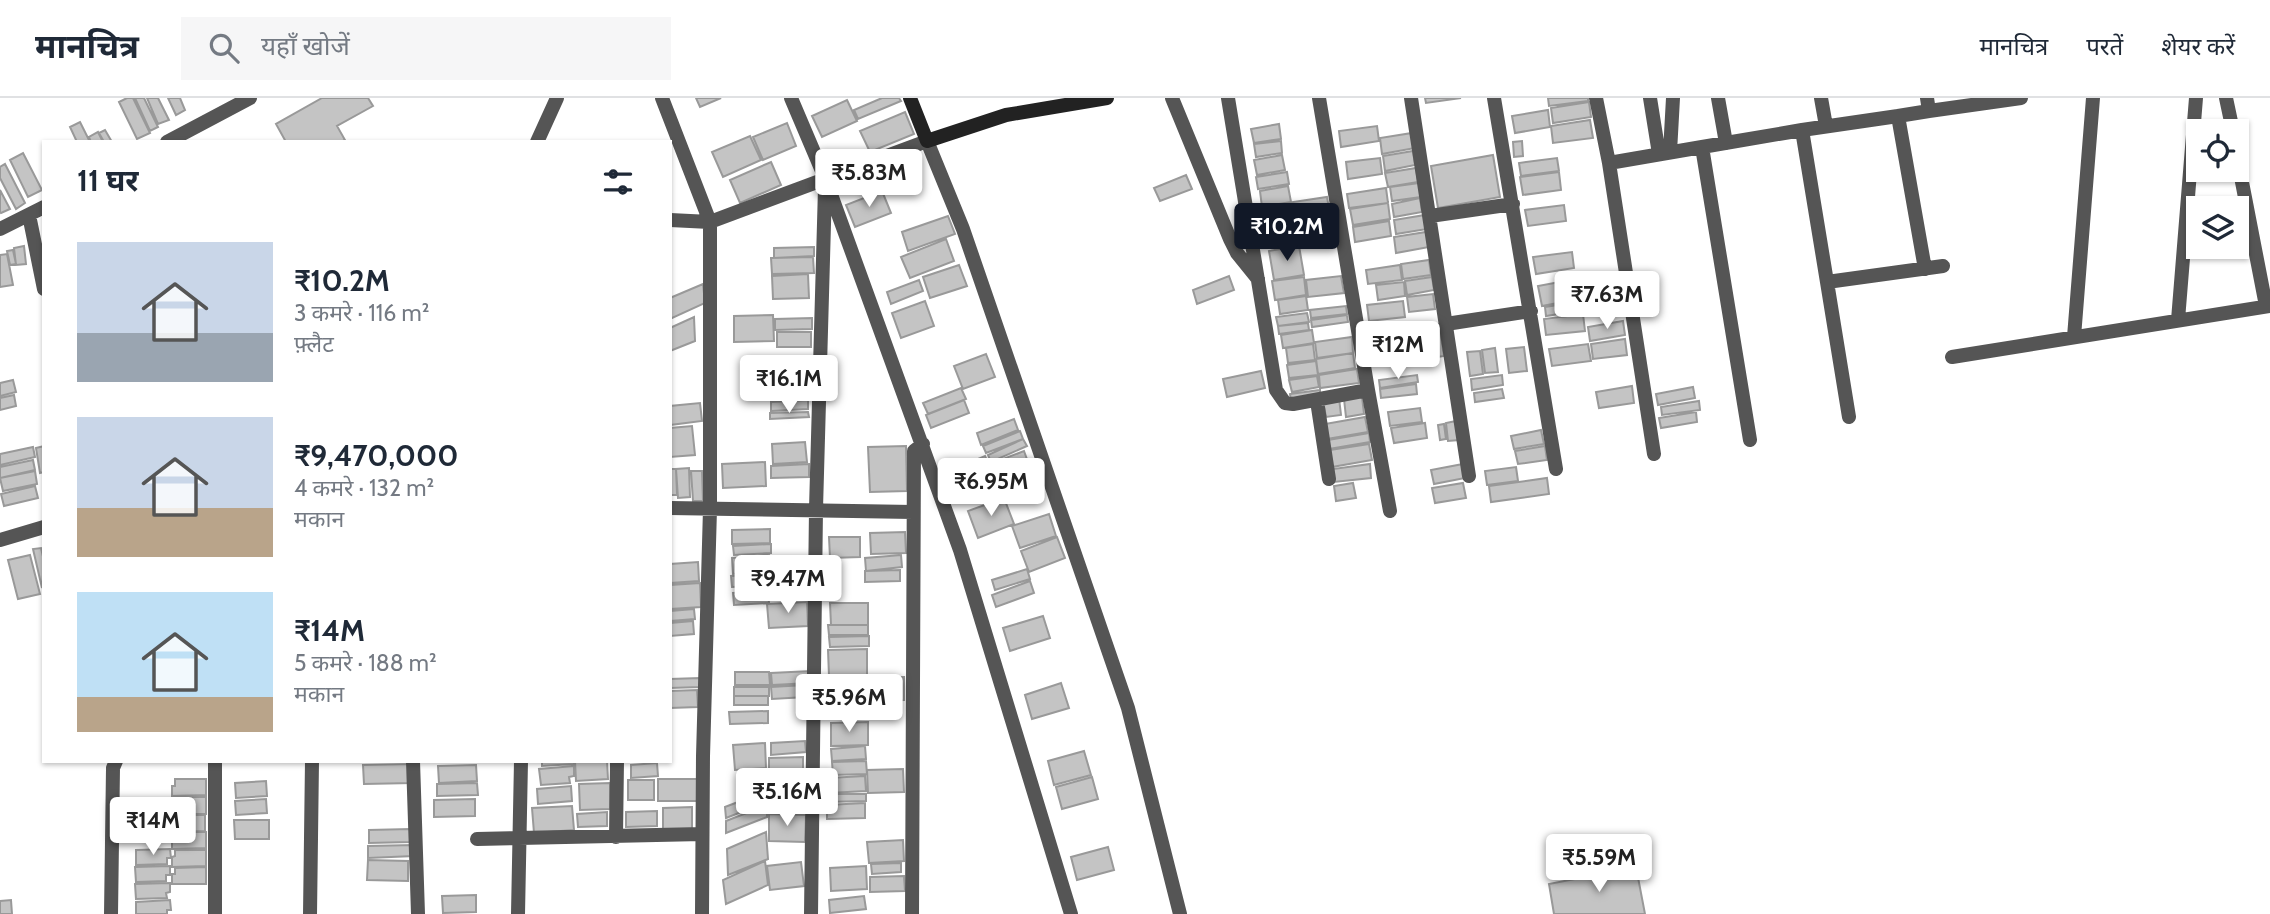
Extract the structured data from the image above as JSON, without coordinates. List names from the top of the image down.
{
  "page": {
    "header": "मानचित्र",
    "search": "यहाँ खोजें",
    "nav": ["मानचित्र", "परतें", "शेयर करें"],
    "heading": "11 घर",
    "price": [
      "₹5.83M",
      "₹10.2M",
      "₹7.63M",
      "₹12M",
      "₹16.1M",
      "₹6.95M",
      "₹9.47M",
      "₹5.96M",
      "₹5.16M",
      "₹14M",
      "₹5.59M"
    ],
    "list": [
      {
        "name": "₹10.2M",
        "note": "3 कमरे · 116 m² · फ़्लैट"
      },
      {
        "name": "₹9,470,000",
        "note": "4 कमरे · 132 m² · मकान"
      },
      {
        "name": "₹14M",
        "note": "5 कमरे · 188 m² · मकान"
      }
    ]
  }
}
